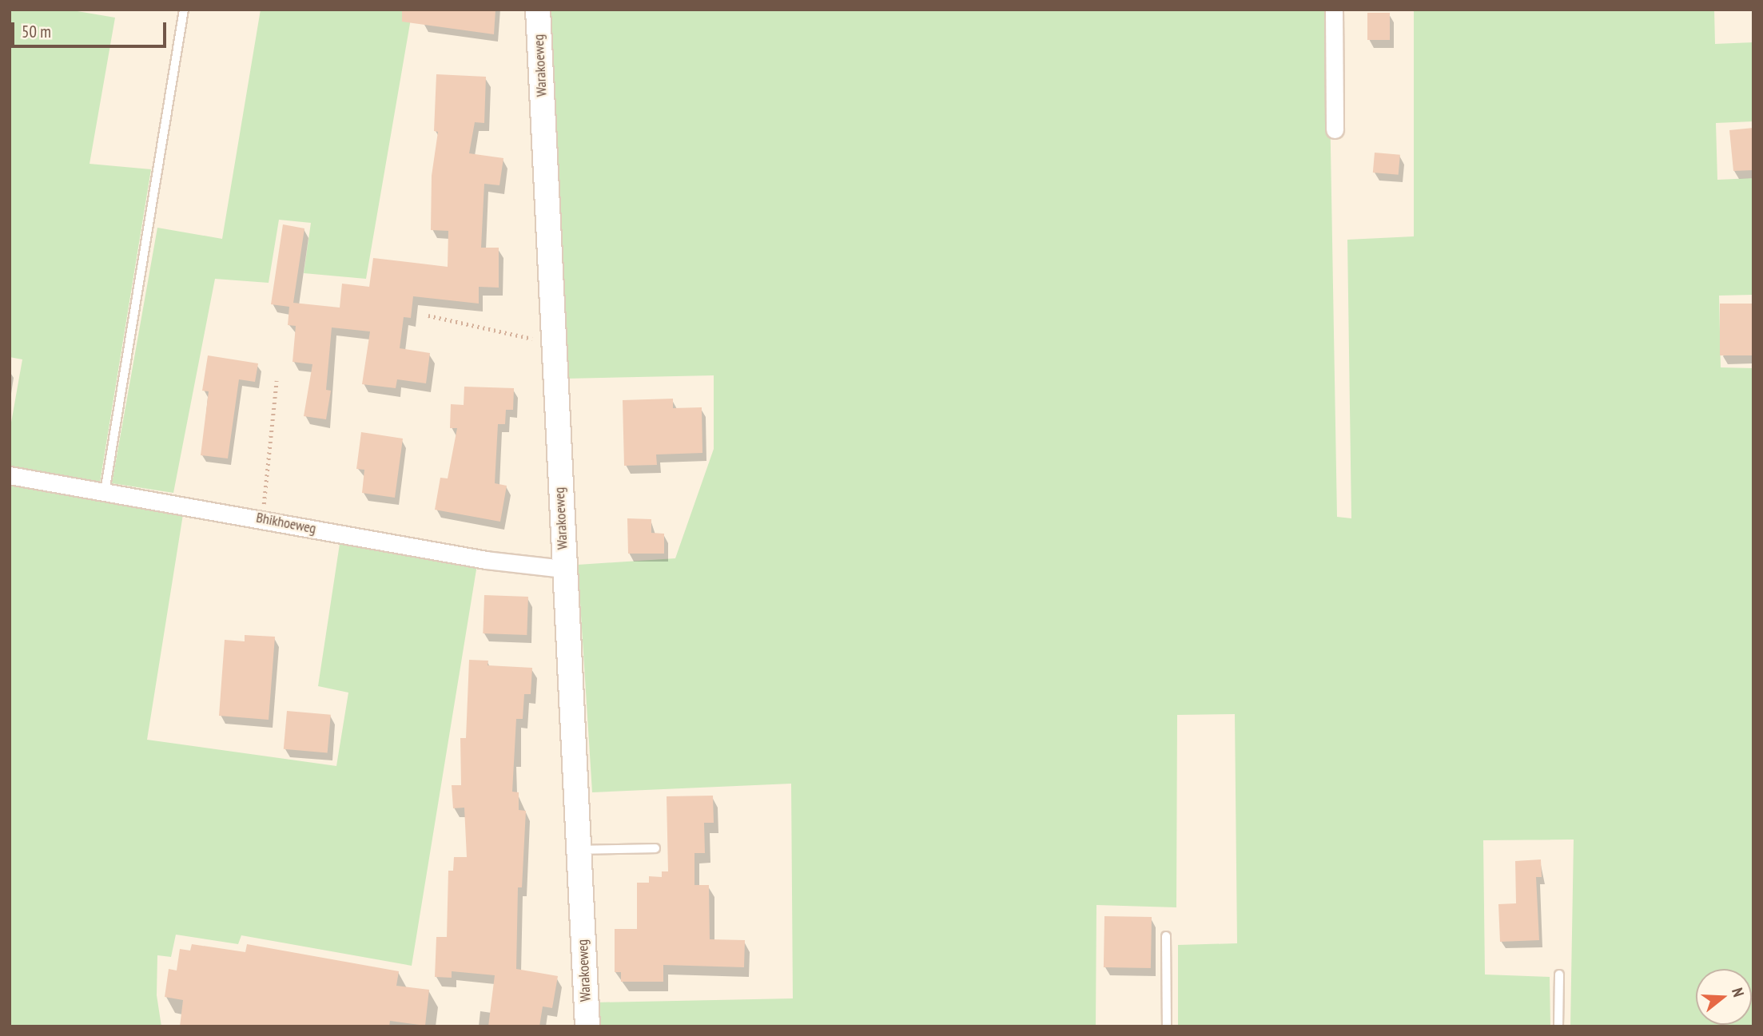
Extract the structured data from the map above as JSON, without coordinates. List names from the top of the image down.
{
  "streets": {
    "street": ["Warakoeweg", "Bhikhoeweg"]
  },
  "crossings": [
    ["Warakoeweg", "Bhikhoeweg"]
  ],
  "scale_bar": "50 m",
  "north": "right"
}
